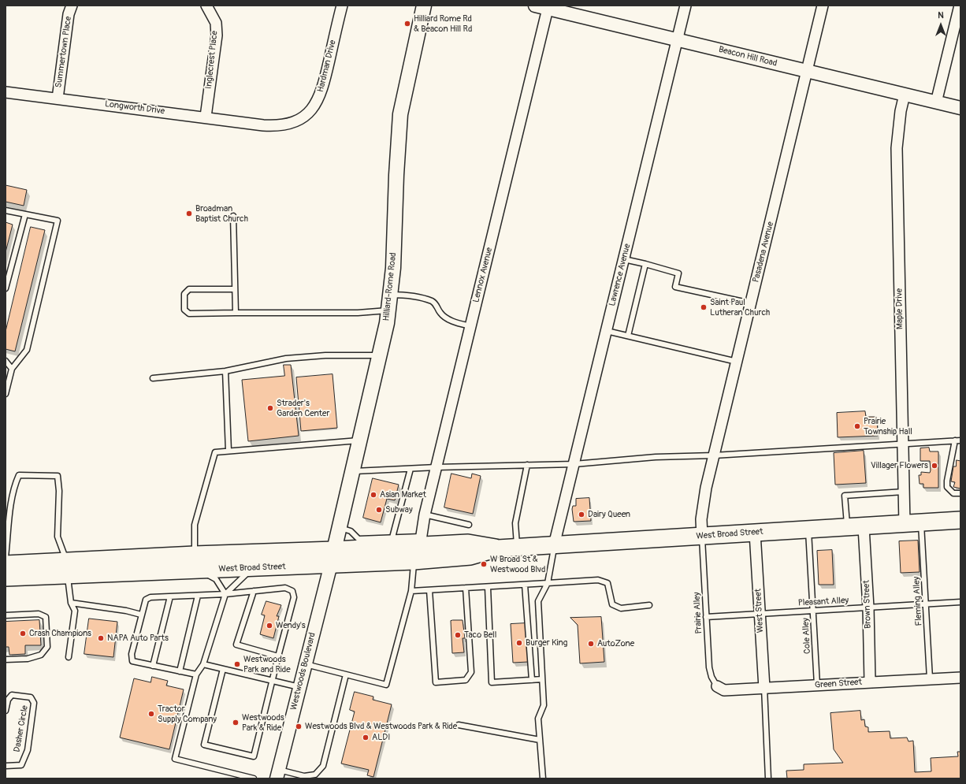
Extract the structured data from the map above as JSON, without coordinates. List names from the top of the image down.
{
  "streets": {
    "main road": ["Hilliard-Rome Road", "West Broad Street"],
    "street": [
      "Summertown Place",
      "Beacon Hill Road",
      "Inglecrest Place",
      "Hardman Drive",
      "Longworth Drive",
      "Pasadena Avenue",
      "Lennox Avenue",
      "Lawrence Avenue",
      "Maple Drive",
      "Brown Street",
      "West Street",
      "Westwoods Boulevard",
      "Green Street"
    ],
    "lane": [
      "Fleming Alley",
      "Pleasant Alley",
      "Prairie Alley",
      "Cole Alley",
      "Dasher Circle"
    ]
  },
  "crossings": [
    ["Summertown Place", "Longworth Drive"],
    ["Beacon Hill Road", "Pasadena Avenue"],
    ["Beacon Hill Road", "Lennox Avenue"],
    ["Beacon Hill Road", "Lawrence Avenue"],
    ["Beacon Hill Road", "Maple Drive"],
    ["Inglecrest Place", "Longworth Drive"],
    ["Hardman Drive", "Longworth Drive"],
    ["Pasadena Avenue", "West Broad Street"],
    ["Pasadena Avenue", "Prairie Alley"],
    ["Lennox Avenue", "West Broad Street"],
    ["Lawrence Avenue", "West Broad Street"],
    ["Hilliard-Rome Road", "West Broad Street"],
    ["Hilliard-Rome Road", "Westwoods Boulevard"],
    ["Maple Drive", "West Broad Street"],
    ["West Broad Street", "Fleming Alley"],
    ["West Broad Street", "Brown Street"],
    ["West Broad Street", "West Street"],
    ["West Broad Street", "Prairie Alley"],
    ["West Broad Street", "Cole Alley"],
    ["West Broad Street", "Westwoods Boulevard"],
    ["Fleming Alley", "Pleasant Alley"],
    ["Fleming Alley", "Green Street"],
    ["Pleasant Alley", "Brown Street"],
    ["Pleasant Alley", "West Street"],
    ["Pleasant Alley", "Prairie Alley"],
    ["Pleasant Alley", "Cole Alley"],
    ["Brown Street", "Green Street"],
    ["West Street", "Green Street"],
    ["Prairie Alley", "Green Street"],
    ["Cole Alley", "Green Street"]
  ],
  "places": [
    "Hilliard Rome Rd & Beacon Hill Rd",
    "Broadman Baptist Church",
    "Saint Paul Lutheran Church",
    "Strader's Garden Center",
    "Prairie Township Hall",
    "Villager Flowers",
    "Asian Market",
    "Subway",
    "Dairy Queen",
    "W Broad St & Westwood Blvd",
    "Wendy's",
    "Crash Champions",
    "Taco Bell",
    "NAPA Auto Parts",
    "Burger King",
    "AutoZone",
    "Westwoods Park and Ride",
    "Tractor Supply Company",
    "Westwoods Park & Ride",
    "Westwoods Blvd & Westwoods Park & Ride",
    "ALDI"
  ],
  "north": "top"
}
